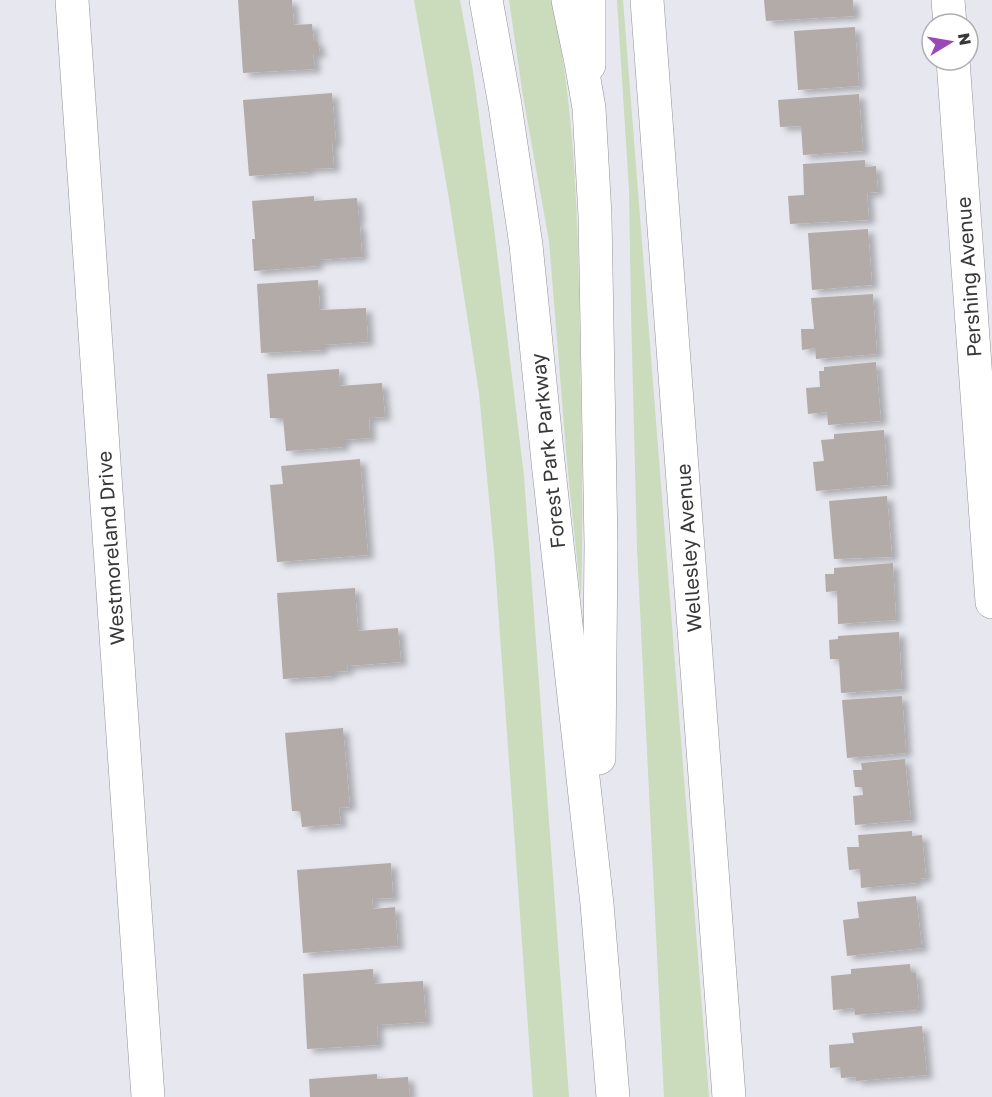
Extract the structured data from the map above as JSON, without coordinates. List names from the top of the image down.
{
  "streets": {
    "street": [
      "Pershing Avenue",
      "Forest Park Parkway",
      "Westmoreland Drive",
      "Wellesley Avenue"
    ]
  },
  "north": "right"
}
